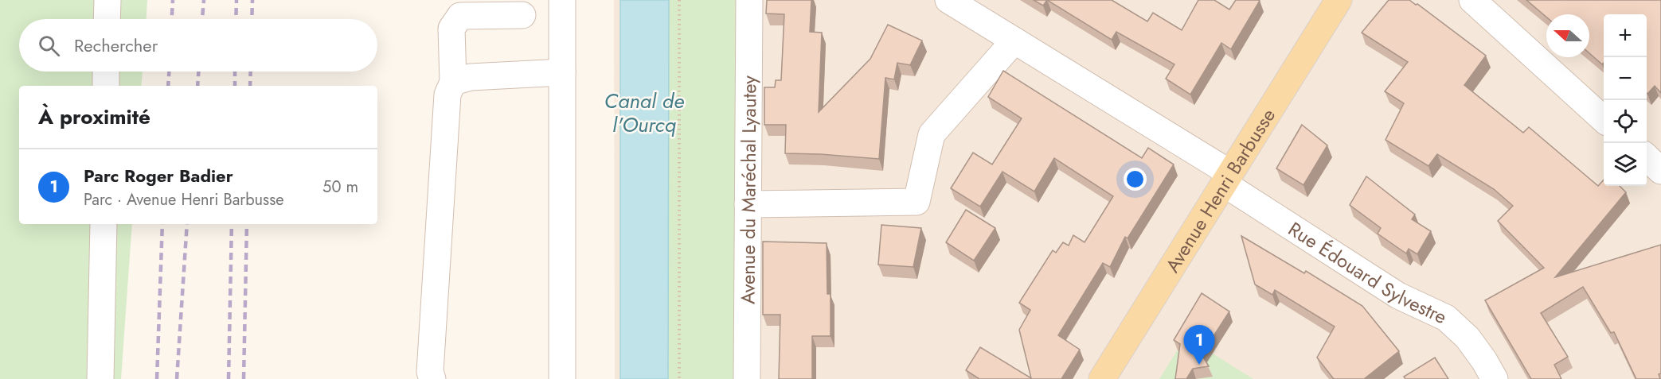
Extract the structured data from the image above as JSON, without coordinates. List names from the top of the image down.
{
  "streets": {
    "main road": ["Avenue Henri Barbusse"],
    "street": ["Avenue du Maréchal Lyautey", "Rue Édouard Sylvestre"]
  },
  "crossings": [
    ["Avenue Henri Barbusse", "Rue Édouard Sylvestre"]
  ],
  "water": ["Canal de l'Ourcq"],
  "north": "left",
  "page": {
    "map_buttons": ["+", "−"],
    "search": "Rechercher",
    "heading": "À proximité",
    "list": [
      {
        "mark": "1",
        "name": "Parc Roger Badier",
        "note": "Parc · Avenue Henri Barbusse",
        "value": "50 m"
      }
    ],
    "pins": "1"
  }
}
